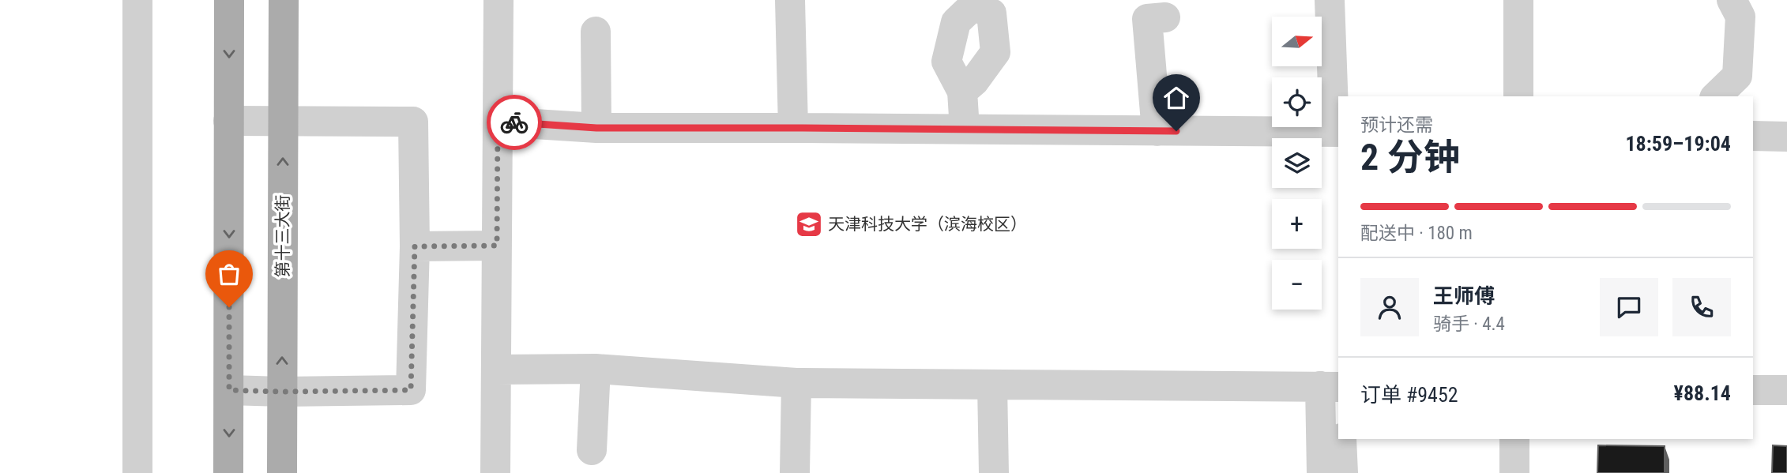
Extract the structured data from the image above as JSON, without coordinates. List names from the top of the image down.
{
  "streets": {
    "main road": ["第十三大街"]
  },
  "places": {
    "school or university": ["天津科技大学（滨海校区）"]
  },
  "north": "right",
  "page": {
    "map_buttons": ["+", "−"],
    "heading": ["2 分钟", "预计还需", "18:59–19:04"],
    "panel": [
      "王师傅",
      "骑手 · 4.4",
      "订单 #9452",
      "¥88.14"
    ],
    "bar": "配送中 · 180 m"
  }
}
